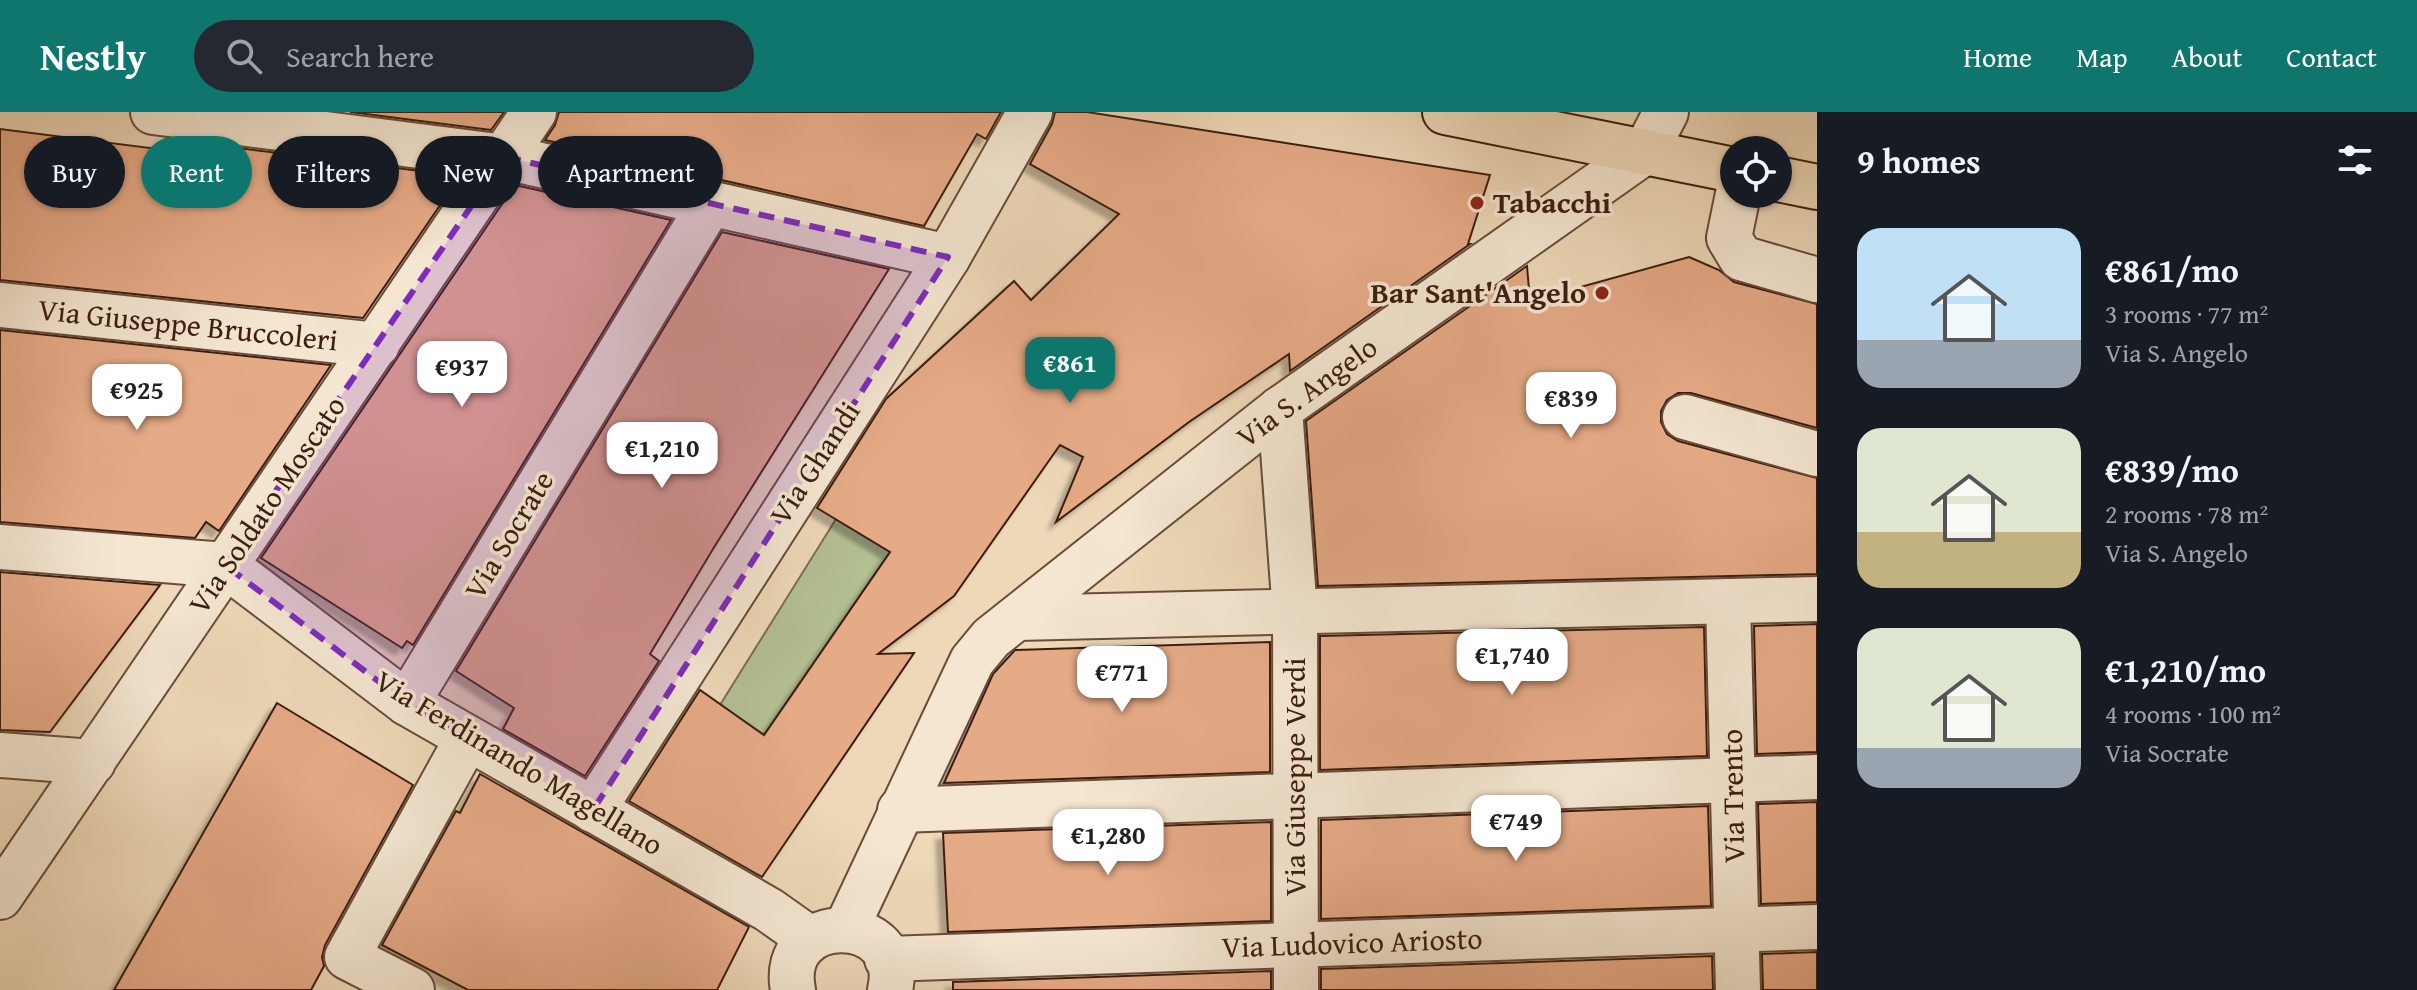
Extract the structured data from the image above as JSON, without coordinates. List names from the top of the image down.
{
  "streets": {
    "street": [
      "Via Giuseppe Bruccoleri",
      "Via S. Angelo",
      "Via Ghandi",
      "Via Soldato Moscato",
      "Via Socrate",
      "Via Ferdinando Magellano",
      "Via Giuseppe Verdi",
      "Via Trento",
      "Via Ludovico Ariosto"
    ]
  },
  "crossings": [
    ["Via Giuseppe Bruccoleri", "Via Soldato Moscato"],
    ["Via S. Angelo", "Via Ferdinando Magellano"],
    ["Via S. Angelo", "Via Giuseppe Verdi"],
    ["Via Ghandi", "Via Ferdinando Magellano"],
    ["Via Soldato Moscato", "Via Ferdinando Magellano"],
    ["Via Socrate", "Via Ferdinando Magellano"],
    ["Via Ferdinando Magellano", "Via Ludovico Ariosto"],
    ["Via Giuseppe Verdi", "Via Ludovico Ariosto"],
    ["Via Trento", "Via Ludovico Ariosto"]
  ],
  "places": ["Tabacchi", "Bar Sant'Angelo"],
  "page": {
    "header": "Nestly",
    "search": "Search here",
    "nav": [
      "Home",
      "Map",
      "About",
      "Contact"
    ],
    "heading": "9 homes",
    "chip": [
      "Buy",
      "Rent",
      "Filters",
      "New",
      "Apartment"
    ],
    "list": [
      {
        "name": "€861/mo",
        "note": "3 rooms · 77 m² · Via S. Angelo"
      },
      {
        "name": "€839/mo",
        "note": "2 rooms · 78 m² · Via S. Angelo"
      },
      {
        "name": "€1,210/mo",
        "note": "4 rooms · 100 m² · Via Socrate"
      }
    ],
    "price": [
      "€861",
      "€937",
      "€925",
      "€839",
      "€1,210",
      "€1,740",
      "€771",
      "€749",
      "€1,280"
    ]
  }
}
